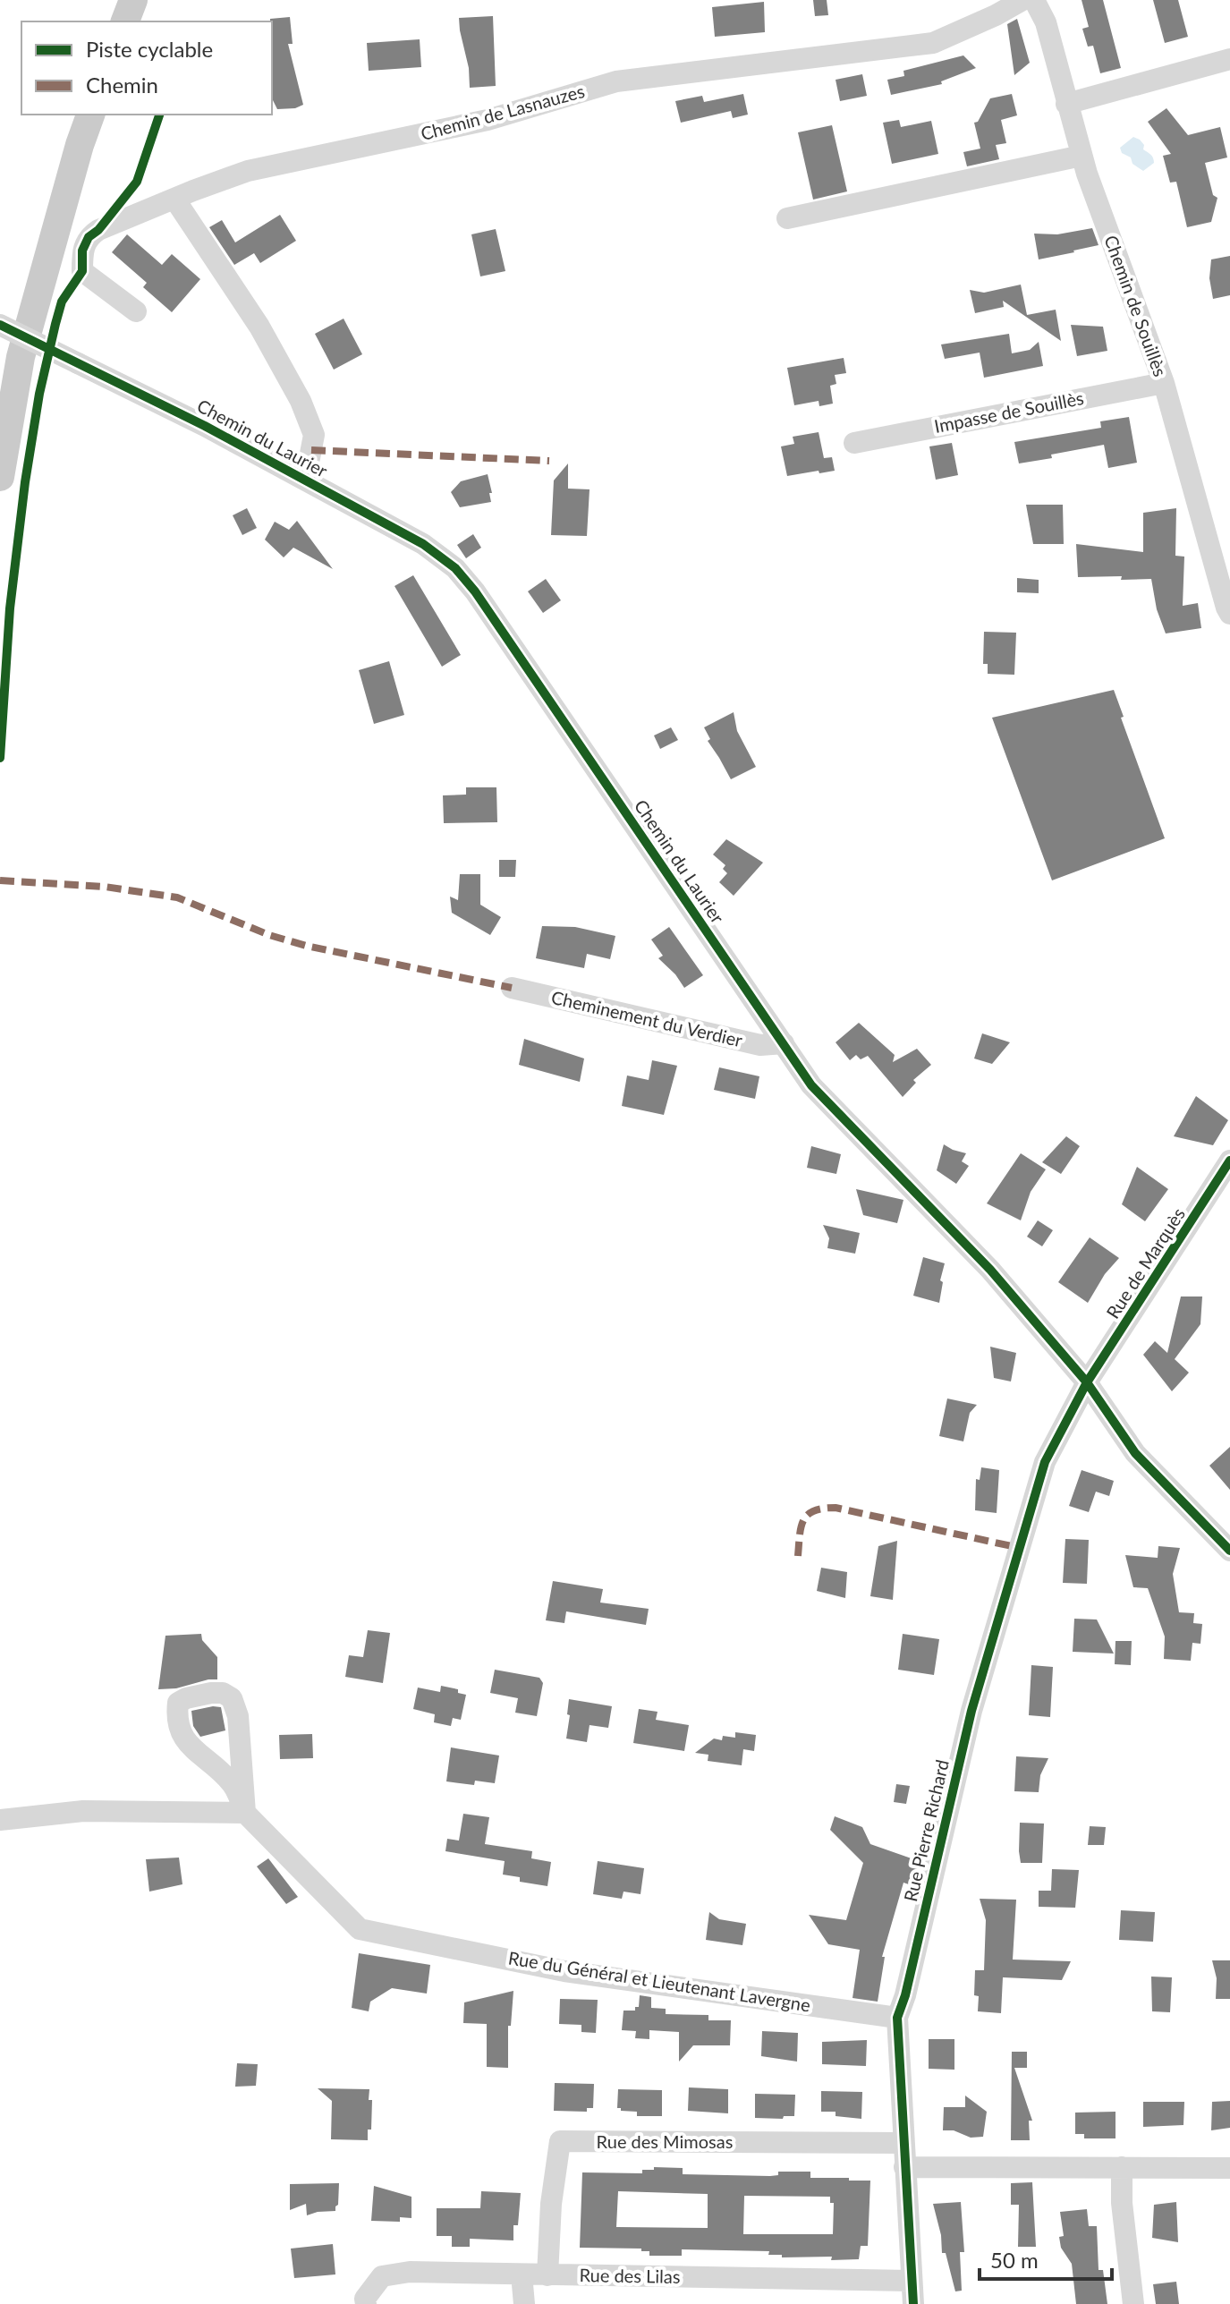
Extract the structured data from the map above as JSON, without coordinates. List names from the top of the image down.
{
  "streets": {
    "street": [
      "Chemin de Lasnauzes",
      "Chemin de Souillès",
      "Impasse de Souillès",
      "Chemin du Laurier",
      "Cheminement du Verdier",
      "Rue de Marquès",
      "Rue Pierre Richard",
      "Rue du Général et Lieutenant Lavergne",
      "Rue des Mimosas",
      "Rue des Lilas"
    ]
  },
  "crossings": [
    ["Chemin de Souillès", "Impasse de Souillès"],
    ["Chemin du Laurier", "Cheminement du Verdier"],
    ["Chemin du Laurier", "Rue de Marquès"],
    ["Chemin du Laurier", "Rue Pierre Richard"],
    ["Rue de Marquès", "Rue Pierre Richard"],
    ["Rue Pierre Richard", "Rue du Général et Lieutenant Lavergne"],
    ["Rue Pierre Richard", "Rue des Mimosas"],
    ["Rue Pierre Richard", "Rue des Lilas"],
    ["Rue des Mimosas", "Rue des Lilas"]
  ],
  "legend": ["Piste cyclable", "Chemin"],
  "scale_bar": "50 m"
}
